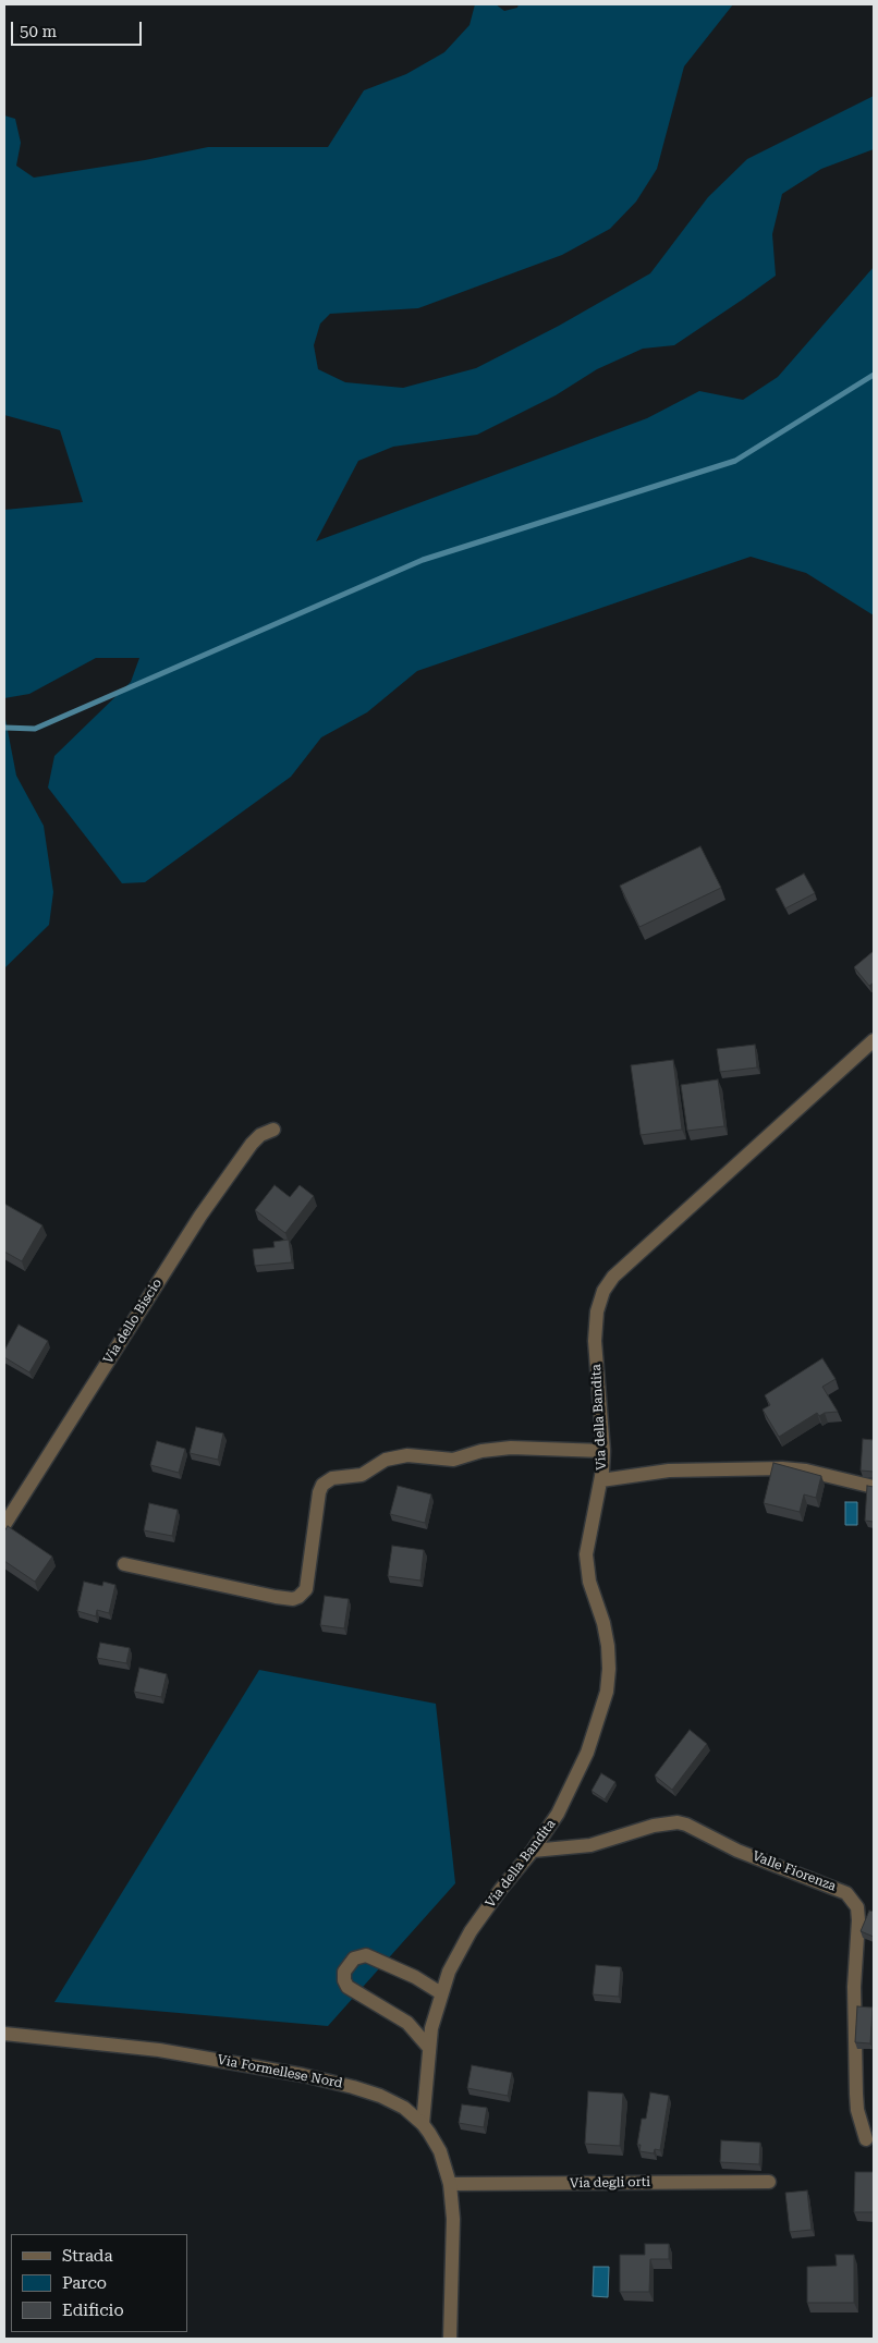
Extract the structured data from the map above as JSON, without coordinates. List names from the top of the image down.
{
  "streets": {
    "street": [
      "Via dello Biscio",
      "Via della Bandita",
      "Valle Fiorenza",
      "Via Formellese Nord",
      "Via degli orti"
    ]
  },
  "crossings": [
    ["Via della Bandita", "Valle Fiorenza"],
    ["Via della Bandita", "Via Formellese Nord"],
    ["Via Formellese Nord", "Via degli orti"]
  ],
  "legend": ["Strada", "Parco", "Edificio"],
  "scale_bar": "50 m"
}
